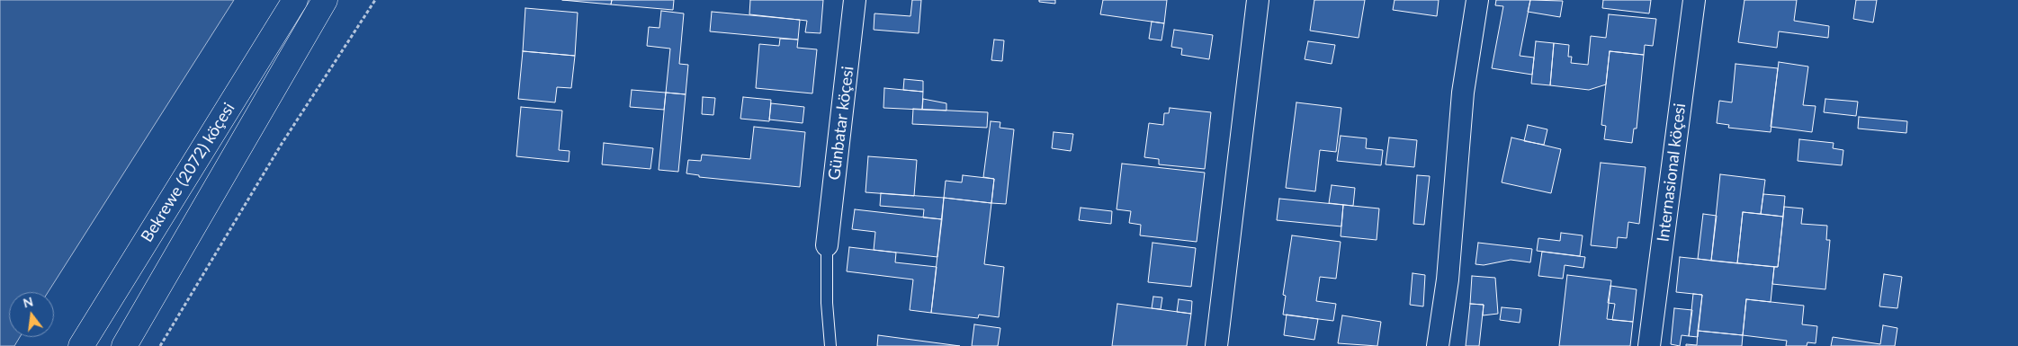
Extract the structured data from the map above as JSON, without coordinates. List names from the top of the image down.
{
  "streets": {
    "main road": ["Bekrewe (2072) köçesi"],
    "street": ["Günbatar köçesi", "Internasional köçesi"]
  },
  "north": "top"
}
